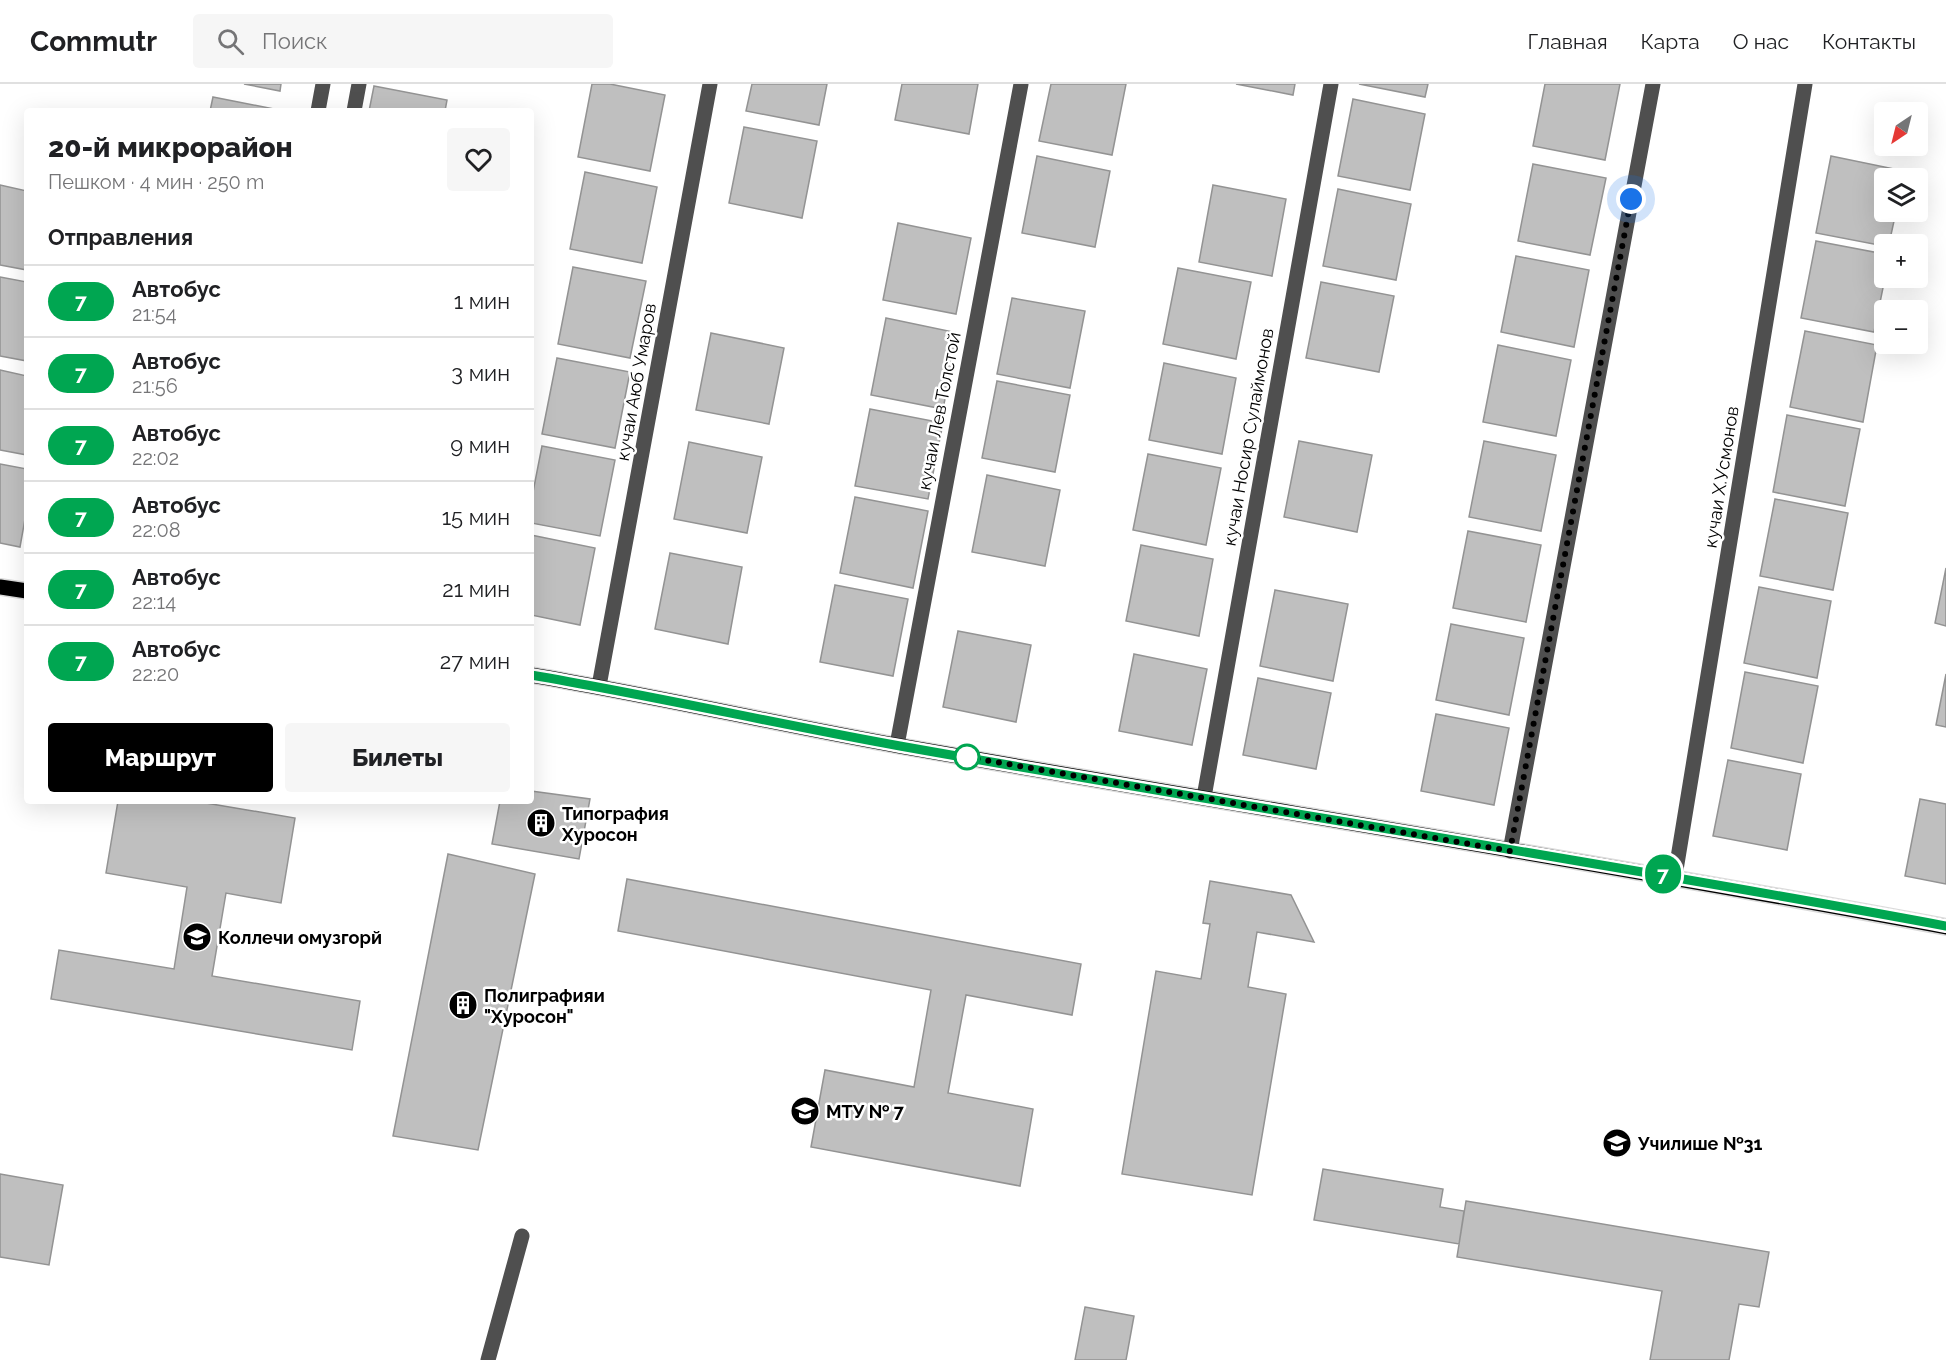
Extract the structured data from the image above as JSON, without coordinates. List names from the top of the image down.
{
  "streets": {
    "street": [
      "кучаи Аюб Умаров",
      "кучаи Лев Толстой",
      "кучаи Носир Сулаймонов",
      "кучаи Х.Усмонов"
    ]
  },
  "places": {
    "building": ["Типография Хуросон", "Полиграфияи \"Хуросон\""],
    "school or university": ["Коллечи омузгорй", "МТУ № 7", "Училише №31"]
  },
  "lines": ["bus line 7"],
  "north": "bottom left",
  "page": {
    "header": "Commutr",
    "search": "Поиск",
    "nav": [
      "Главная",
      "Карта",
      "О нас",
      "Контакты"
    ],
    "on_map": "7",
    "map_buttons": ["+", "−"],
    "heading": [
      ["20-й микрорайон", "Пешком · 4 мин · 250 m"],
      "Отправления"
    ],
    "list": [
      {
        "mark": "7",
        "name": "Автобус",
        "note": "21:54",
        "value": "1 мин"
      },
      {
        "mark": "7",
        "name": "Автобус",
        "note": "21:56",
        "value": "3 мин"
      },
      {
        "mark": "7",
        "name": "Автобус",
        "note": "22:02",
        "value": "9 мин"
      },
      {
        "mark": "7",
        "name": "Автобус",
        "note": "22:08",
        "value": "15 мин"
      },
      {
        "mark": "7",
        "name": "Автобус",
        "note": "22:14",
        "value": "21 мин"
      },
      {
        "mark": "7",
        "name": "Автобус",
        "note": "22:20",
        "value": "27 мин"
      }
    ],
    "buttons": ["Маршрут", "Билеты"]
  }
}
